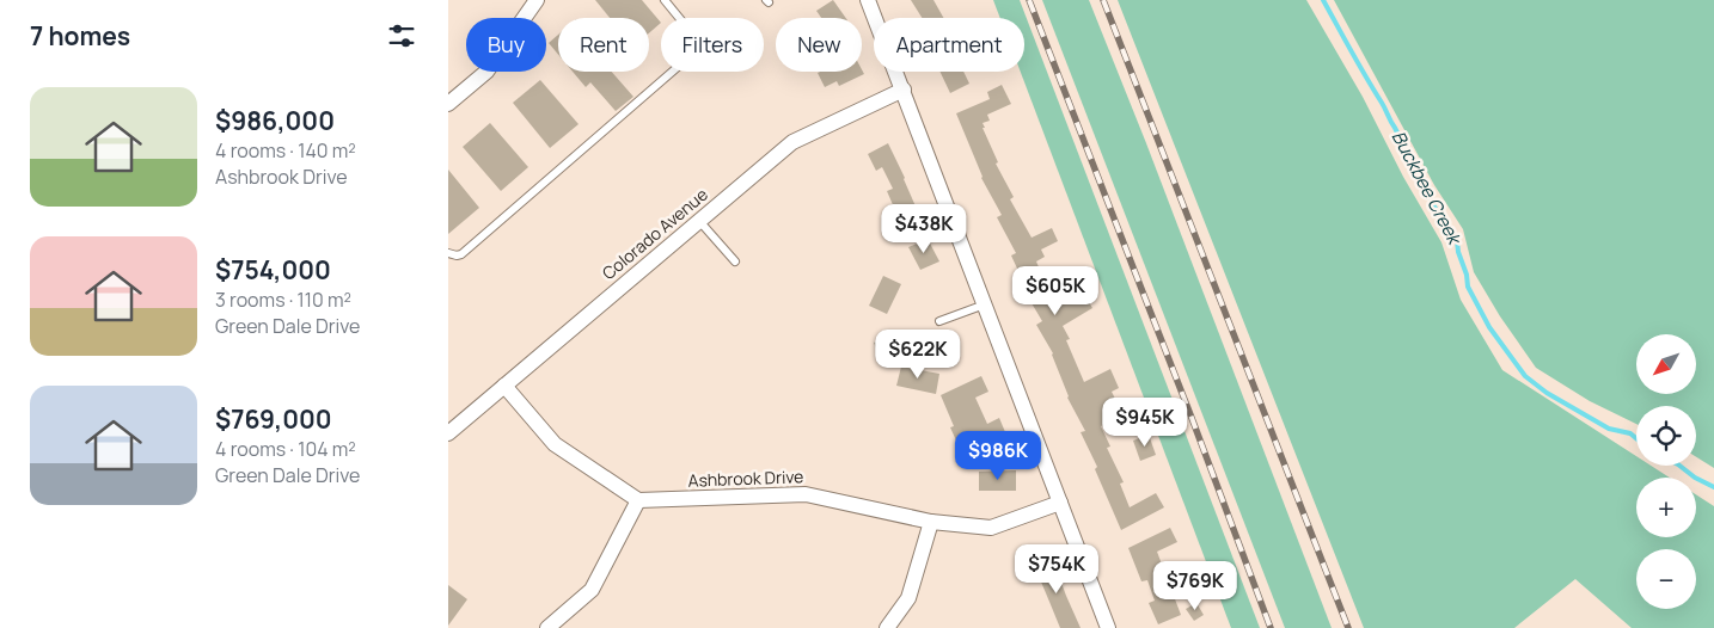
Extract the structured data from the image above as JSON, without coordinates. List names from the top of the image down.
{
  "streets": {
    "street": ["Colorado Avenue", "Ashbrook Drive"]
  },
  "water": ["Buckbee Creek"],
  "north": "bottom left",
  "page": {
    "heading": "7 homes",
    "chip": [
      "Buy",
      "Rent",
      "Filters",
      "New",
      "Apartment"
    ],
    "list": [
      {
        "name": "$986,000",
        "note": "4 rooms · 140 m² · Ashbrook Drive"
      },
      {
        "name": "$754,000",
        "note": "3 rooms · 110 m² · Green Dale Drive"
      },
      {
        "name": "$769,000",
        "note": "4 rooms · 104 m² · Green Dale Drive"
      }
    ],
    "price": [
      "$438K",
      "$605K",
      "$622K",
      "$945K",
      "$986K",
      "$754K",
      "$769K"
    ],
    "map_buttons": ["+", "−"]
  }
}
